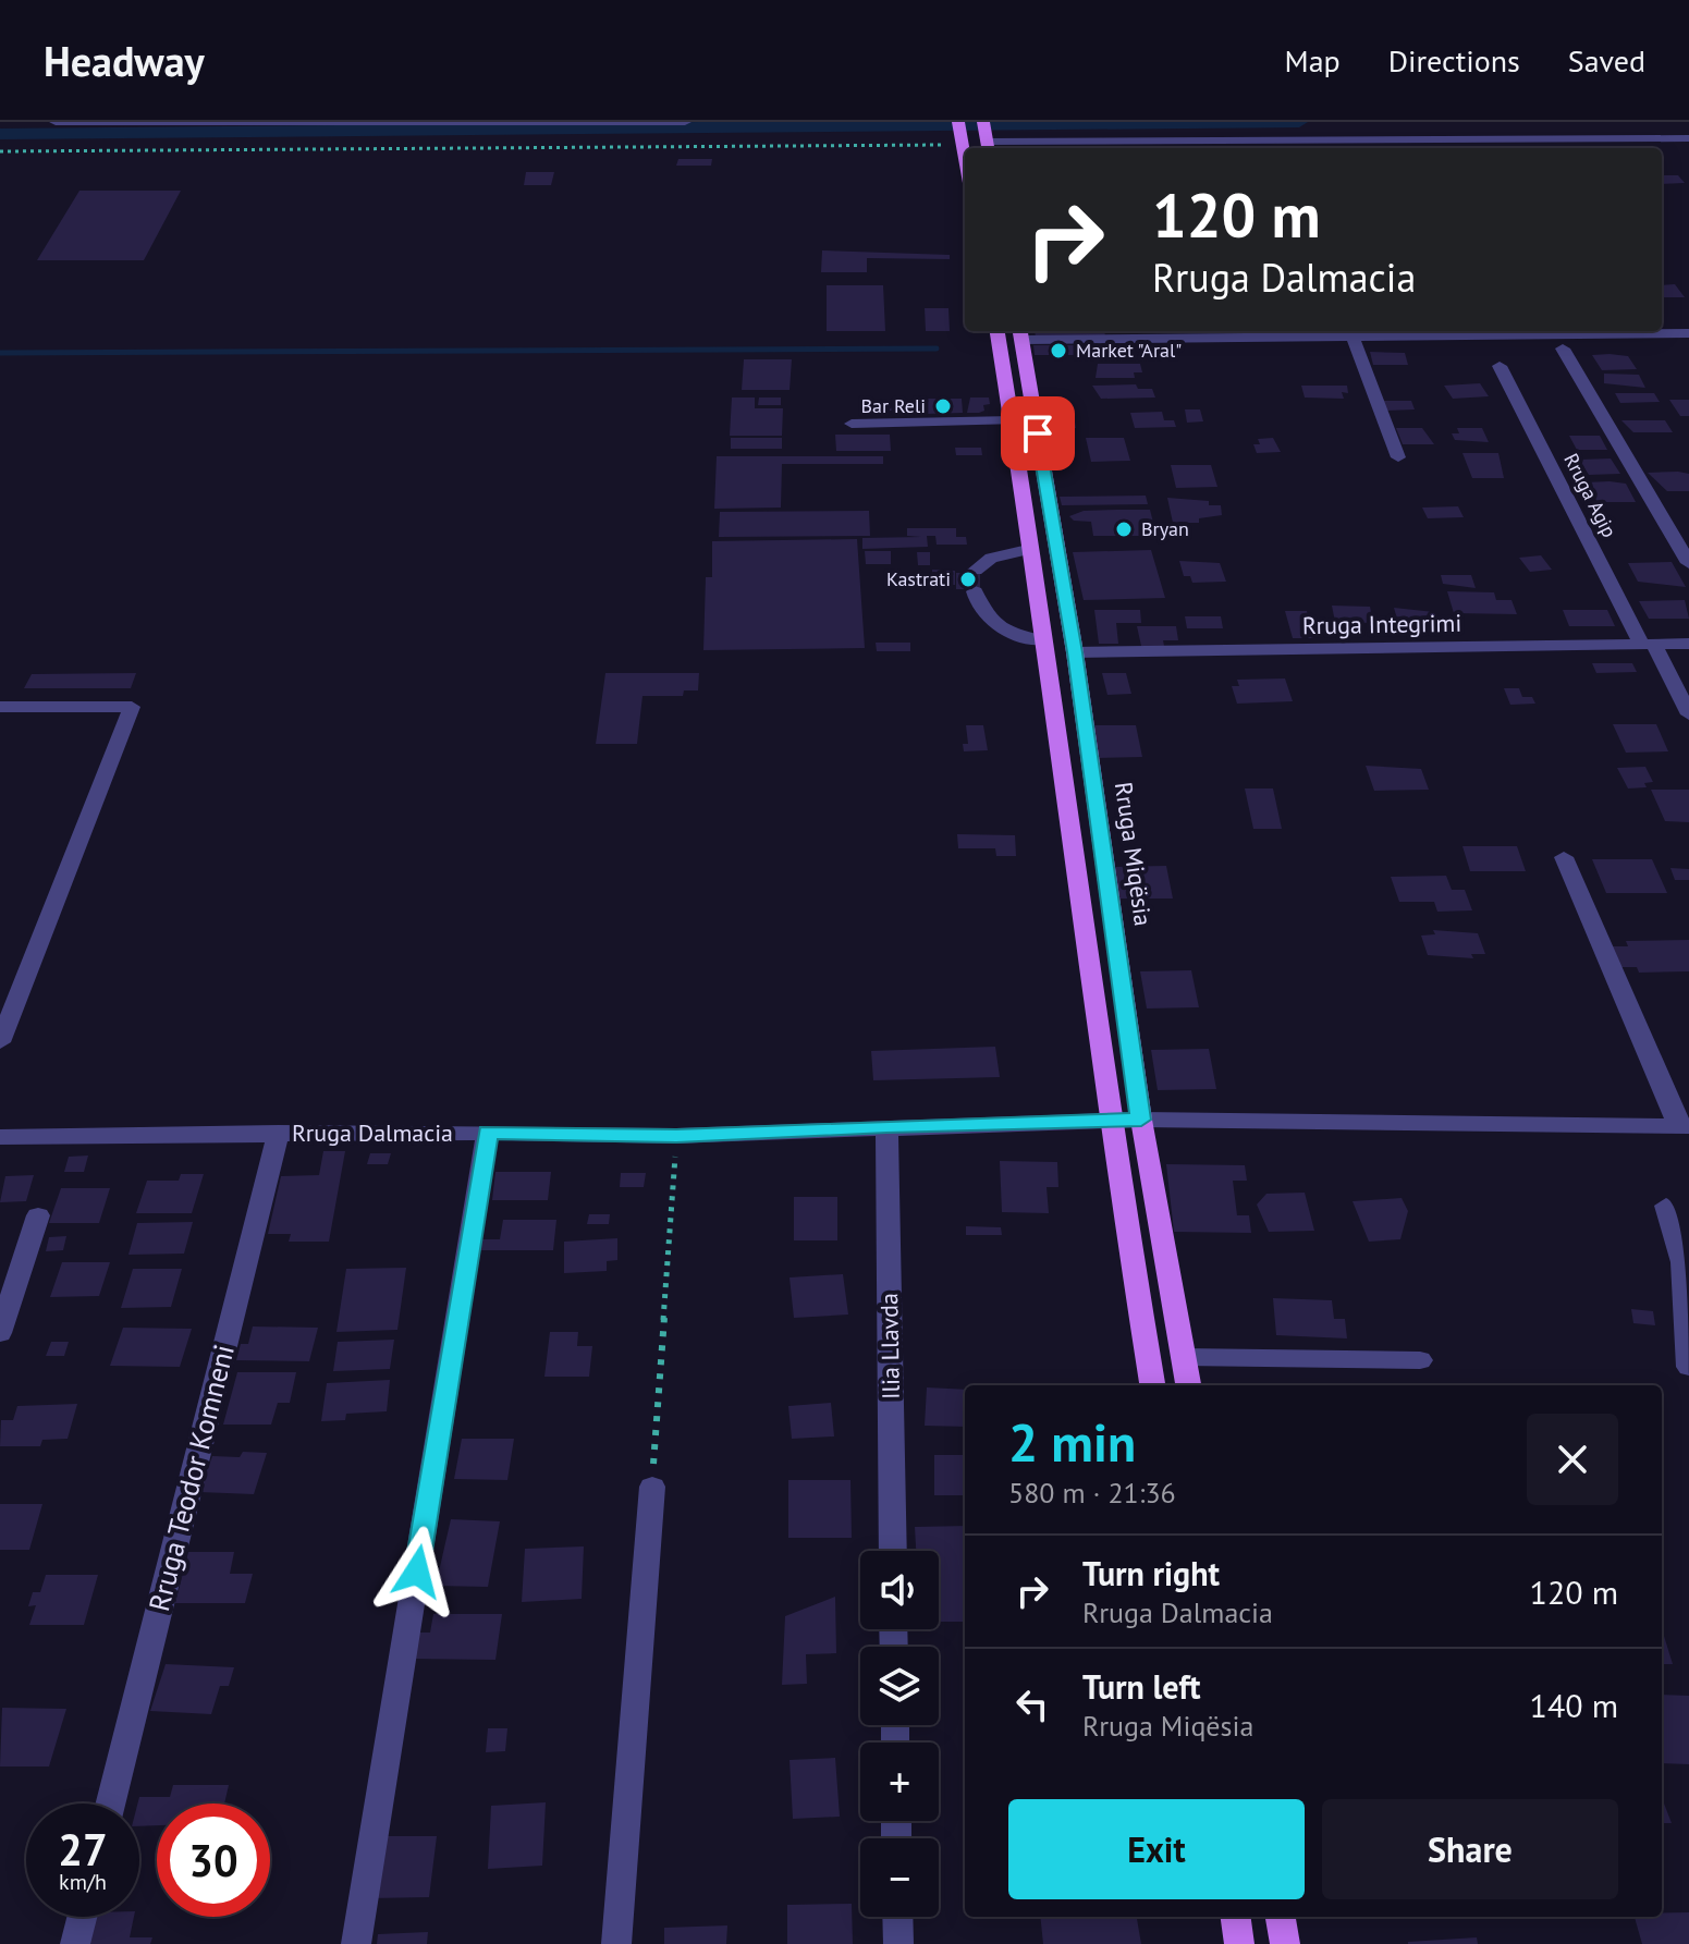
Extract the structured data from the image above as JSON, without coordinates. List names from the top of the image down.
{
  "streets": {
    "main road": ["Rruga Miqësia"],
    "street": [
      "Rruga Agip",
      "Rruga Integrimi",
      "Rruga Dalmacia",
      "Ilia Llavda",
      "Rruga Teodor Komneni"
    ]
  },
  "crossings": [
    ["Rruga Agip", "Rruga Integrimi"],
    ["Rruga Integrimi", "Rruga Miqësia"],
    ["Rruga Miqësia", "Rruga Dalmacia"],
    ["Rruga Dalmacia", "Ilia Llavda"],
    ["Rruga Dalmacia", "Rruga Teodor Komneni"]
  ],
  "places": [
    "Market \"Aral\"",
    "Bar Reli",
    "Bryan",
    "Kastrati"
  ],
  "page": {
    "header": "Headway",
    "nav": ["Map", "Directions", "Saved"],
    "turn": ["120 m", "Rruga Dalmacia"],
    "heading": ["2 min", "580 m · 21:36"],
    "list": [
      {
        "name": "Turn right",
        "note": "Rruga Dalmacia",
        "value": "120 m"
      },
      {
        "name": "Turn left",
        "note": "Rruga Miqësia",
        "value": "140 m"
      }
    ],
    "map_buttons": ["+", "−"],
    "buttons": ["Exit", "Share"],
    "speed": "27 km/h",
    "limit": "30"
  }
}
